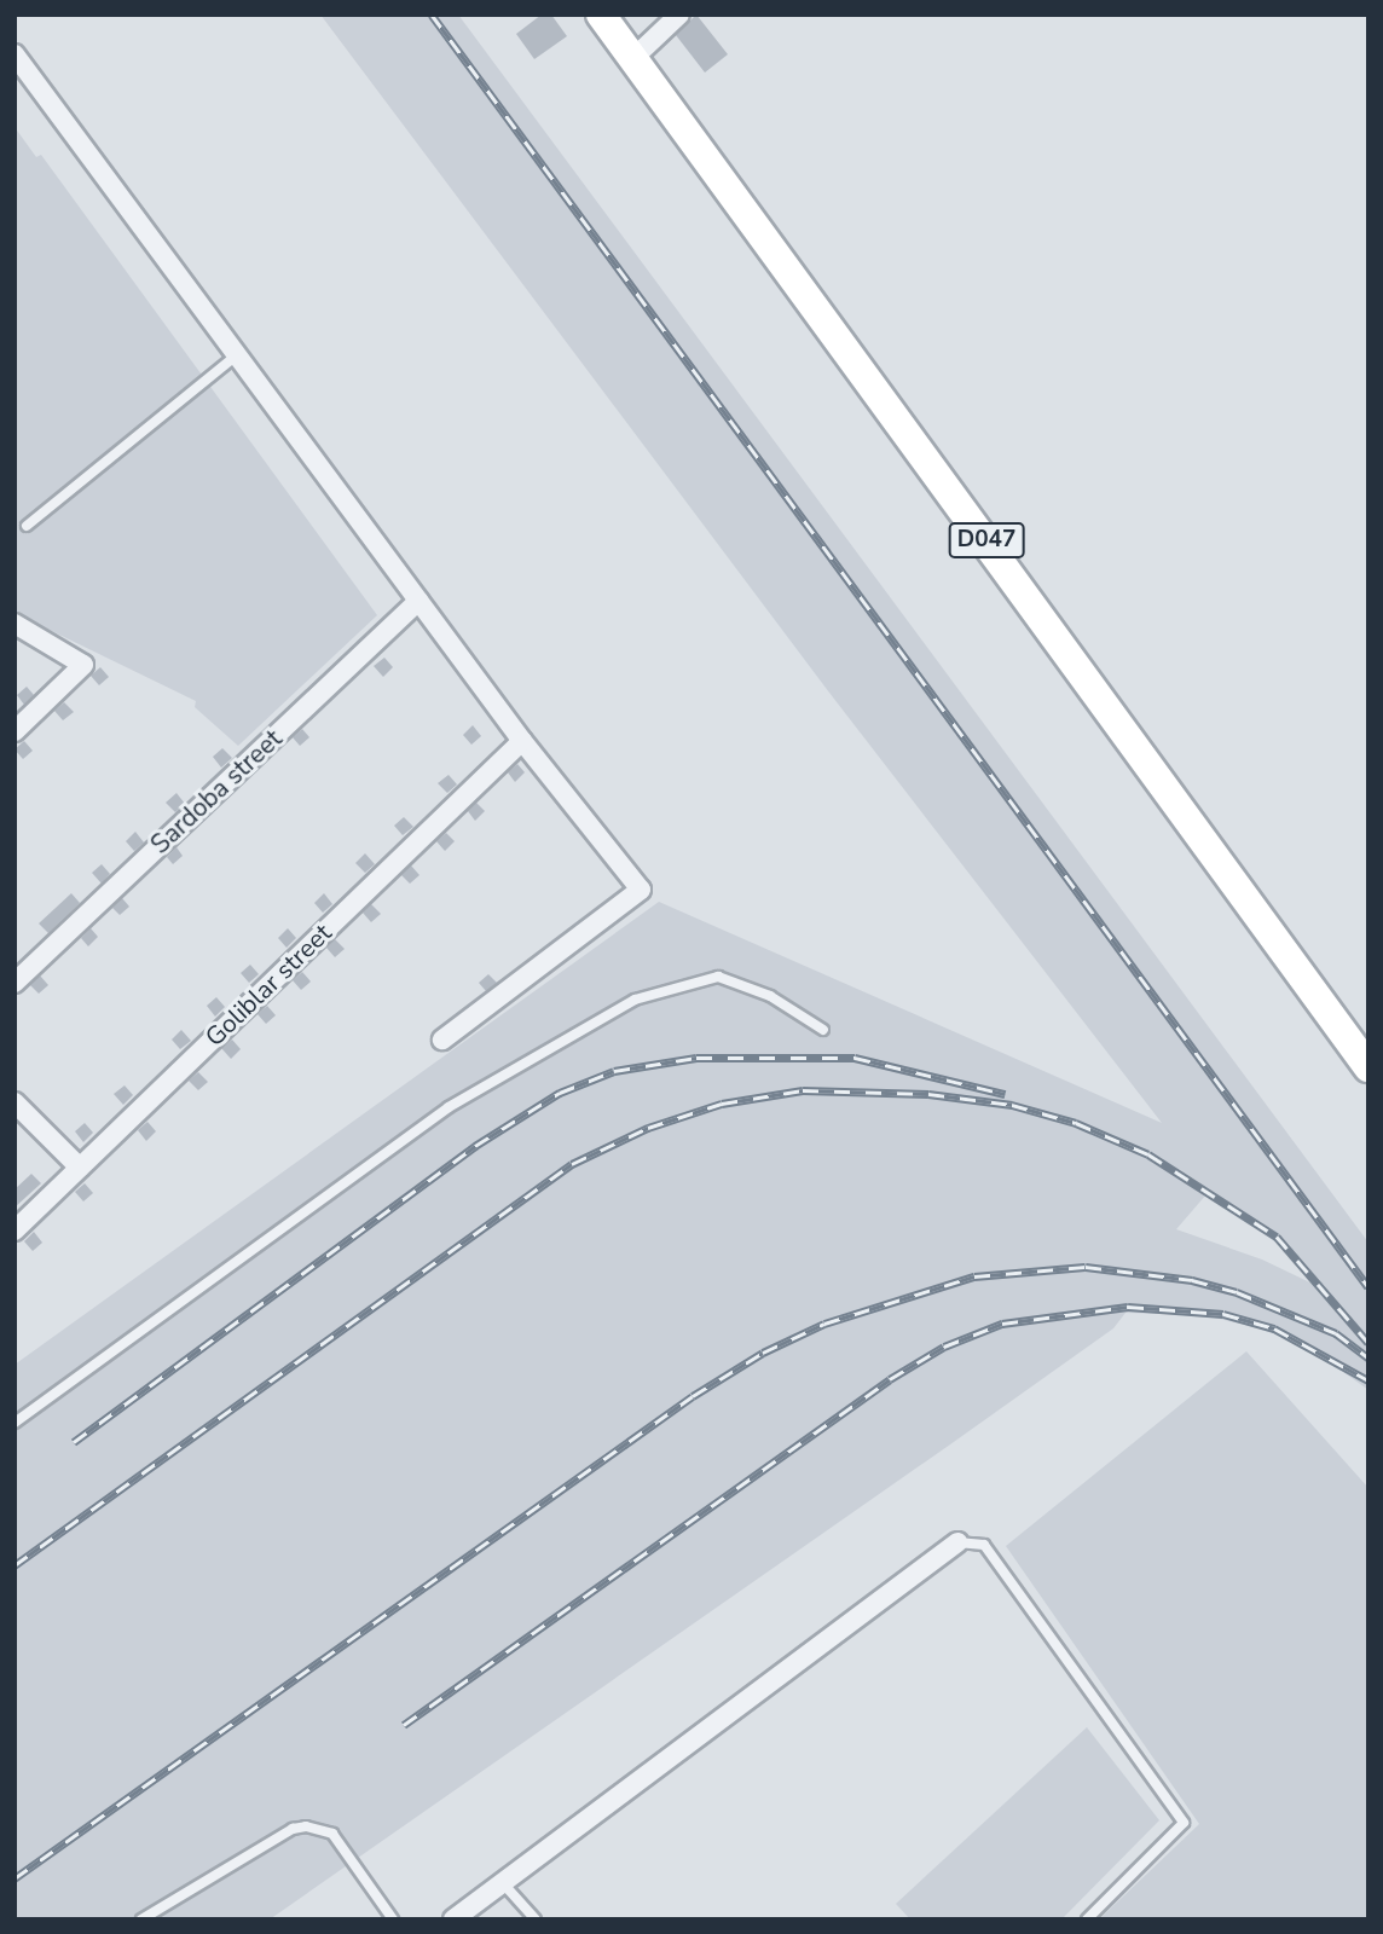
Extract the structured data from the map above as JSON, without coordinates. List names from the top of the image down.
{
  "streets": {
    "main road": ["D047"],
    "street": ["Sardoba street", "Goliblar street"]
  }
}
